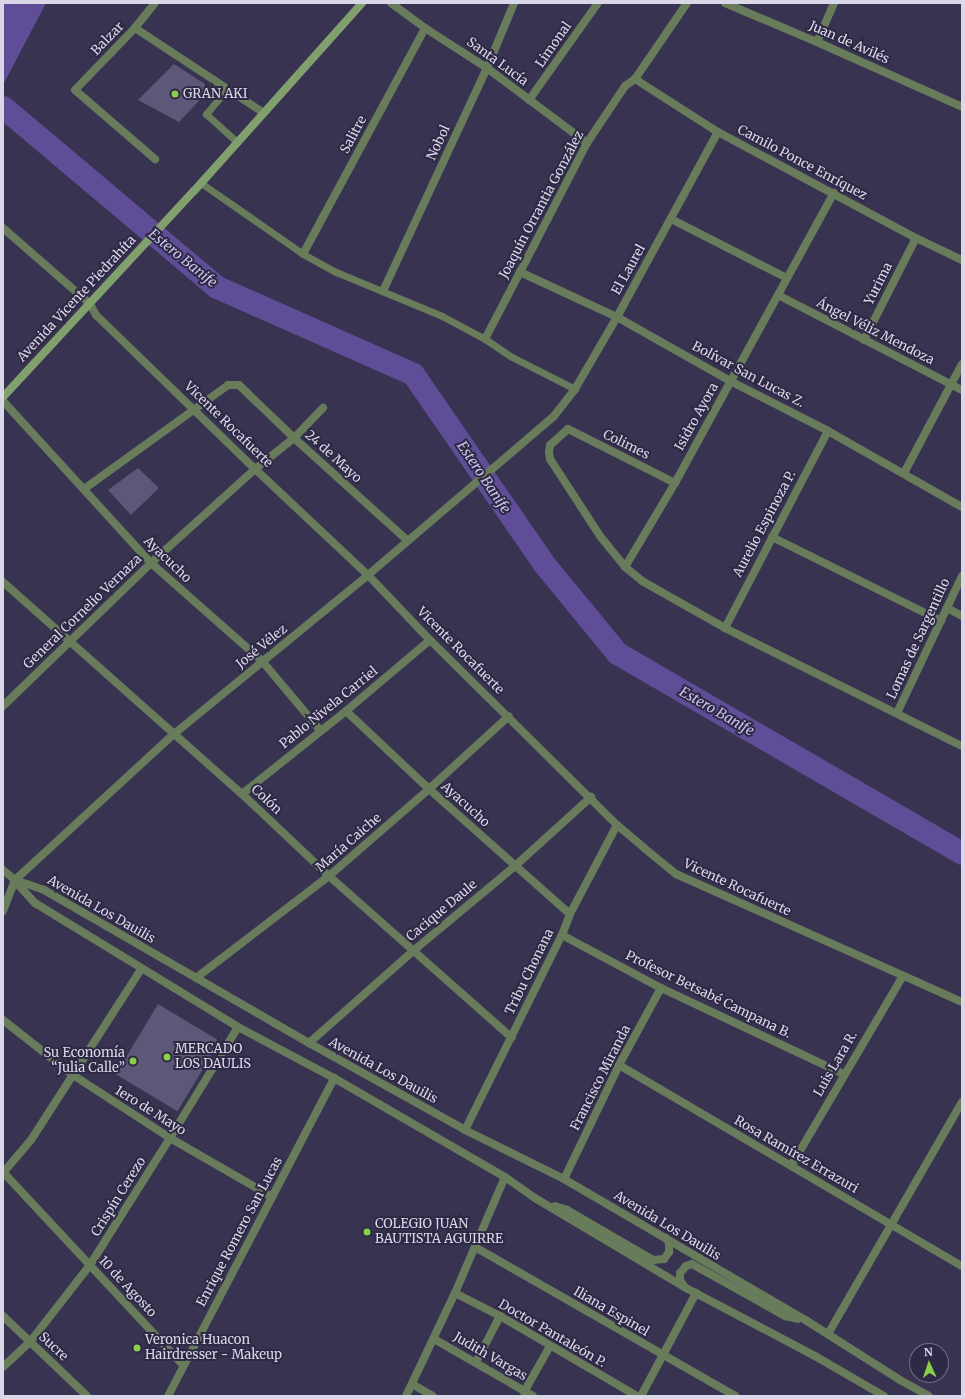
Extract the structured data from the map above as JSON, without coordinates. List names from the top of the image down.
{
  "streets": {
    "main road": ["Avenida Vicente Piedrahíta"],
    "street": [
      "Balzar",
      "Juan de Avilés",
      "Limonal",
      "Santa Lucía",
      "Salitre",
      "Nobol",
      "Camilo Ponce Enríquez",
      "Joaquín Orrantia González",
      "El Laurel",
      "Yurima",
      "Ángel Véliz Mendoza",
      "Bolívar San Lucas Z.",
      "Isidro Ayora",
      "Vicente Rocafuerte",
      "Colimes",
      "24 de Mayo",
      "Aurelio Espinoza P.",
      "Ayacucho",
      "General Cornelio Vernaza",
      "Lomas de Sargentillo",
      "José Vélez",
      "Pablo Nivela Carriel",
      "Colón",
      "María Caiche",
      "Avenida Los Dauilis",
      "Cacique Daule",
      "Tribu Chonana",
      "Profesor Betsabé Campana B.",
      "Luis Lara R.",
      "Francisco Miranda",
      "1ero de Mayo",
      "Rosa Ramírez Errazuri",
      "Crispín Cerezo",
      "Enrique Romero San Lucas",
      "10 de Agosto",
      "Iliana Espinel",
      "Doctor Pantaleón P.",
      "Sucre",
      "Judith Vargas"
    ]
  },
  "crossings": [
    ["Limonal", "Santa Lucía"],
    ["Santa Lucía", "Salitre"],
    ["Santa Lucía", "Nobol"],
    ["Santa Lucía", "Joaquín Orrantia González"],
    ["Camilo Ponce Enríquez", "Joaquín Orrantia González"],
    ["Camilo Ponce Enríquez", "El Laurel"],
    ["Camilo Ponce Enríquez", "Yurima"],
    ["Camilo Ponce Enríquez", "Isidro Ayora"],
    ["Joaquín Orrantia González", "Bolívar San Lucas Z."],
    ["El Laurel", "Bolívar San Lucas Z."],
    ["El Laurel", "José Vélez"],
    ["Yurima", "Ángel Véliz Mendoza"],
    ["Avenida Vicente Piedrahíta", "Vicente Rocafuerte"],
    ["Ángel Véliz Mendoza", "Isidro Ayora"],
    ["Bolívar San Lucas Z.", "Isidro Ayora"],
    ["Bolívar San Lucas Z.", "Aurelio Espinoza P."],
    ["Isidro Ayora", "Colimes"],
    ["Vicente Rocafuerte", "24 de Mayo"],
    ["Vicente Rocafuerte", "General Cornelio Vernaza"],
    ["Vicente Rocafuerte", "José Vélez"],
    ["Vicente Rocafuerte", "Pablo Nivela Carriel"],
    ["Vicente Rocafuerte", "María Caiche"],
    ["Vicente Rocafuerte", "Cacique Daule"],
    ["Vicente Rocafuerte", "Tribu Chonana"],
    ["Vicente Rocafuerte", "Luis Lara R."],
    ["24 de Mayo", "General Cornelio Vernaza"],
    ["24 de Mayo", "José Vélez"],
    ["Ayacucho", "General Cornelio Vernaza"],
    ["Ayacucho", "José Vélez"],
    ["Ayacucho", "Pablo Nivela Carriel"],
    ["Ayacucho", "María Caiche"],
    ["Ayacucho", "Cacique Daule"],
    ["Ayacucho", "Tribu Chonana"],
    ["General Cornelio Vernaza", "Colón"],
    ["José Vélez", "Colón"],
    ["José Vélez", "Avenida Los Dauilis"],
    ["Pablo Nivela Carriel", "Colón"],
    ["Colón", "María Caiche"],
    ["Colón", "Cacique Daule"],
    ["Colón", "Tribu Chonana"],
    ["María Caiche", "Avenida Los Dauilis"],
    ["Avenida Los Dauilis", "Cacique Daule"],
    ["Avenida Los Dauilis", "Tribu Chonana"],
    ["Avenida Los Dauilis", "Francisco Miranda"],
    ["Avenida Los Dauilis", "Crispín Cerezo"],
    ["Avenida Los Dauilis", "Enrique Romero San Lucas"],
    ["Tribu Chonana", "Profesor Betsabé Campana B."],
    ["Profesor Betsabé Campana B.", "Luis Lara R."],
    ["Profesor Betsabé Campana B.", "Francisco Miranda"],
    ["Luis Lara R.", "Rosa Ramírez Errazuri"],
    ["Francisco Miranda", "Rosa Ramírez Errazuri"],
    ["1ero de Mayo", "Crispín Cerezo"],
    ["1ero de Mayo", "Enrique Romero San Lucas"],
    ["Crispín Cerezo", "10 de Agosto"],
    ["Crispín Cerezo", "Sucre"],
    ["Enrique Romero San Lucas", "10 de Agosto"]
  ],
  "water": ["Estero Banife"],
  "places": [
    "GRAN AKI",
    "MERCADO LOS DAULIS",
    "Su Economía “Julia Calle”",
    "COLEGIO JUAN BAUTISTA AGUIRRE",
    "Veronica Huacon Hairdresser - Makeup"
  ],
  "north": "top"
}
